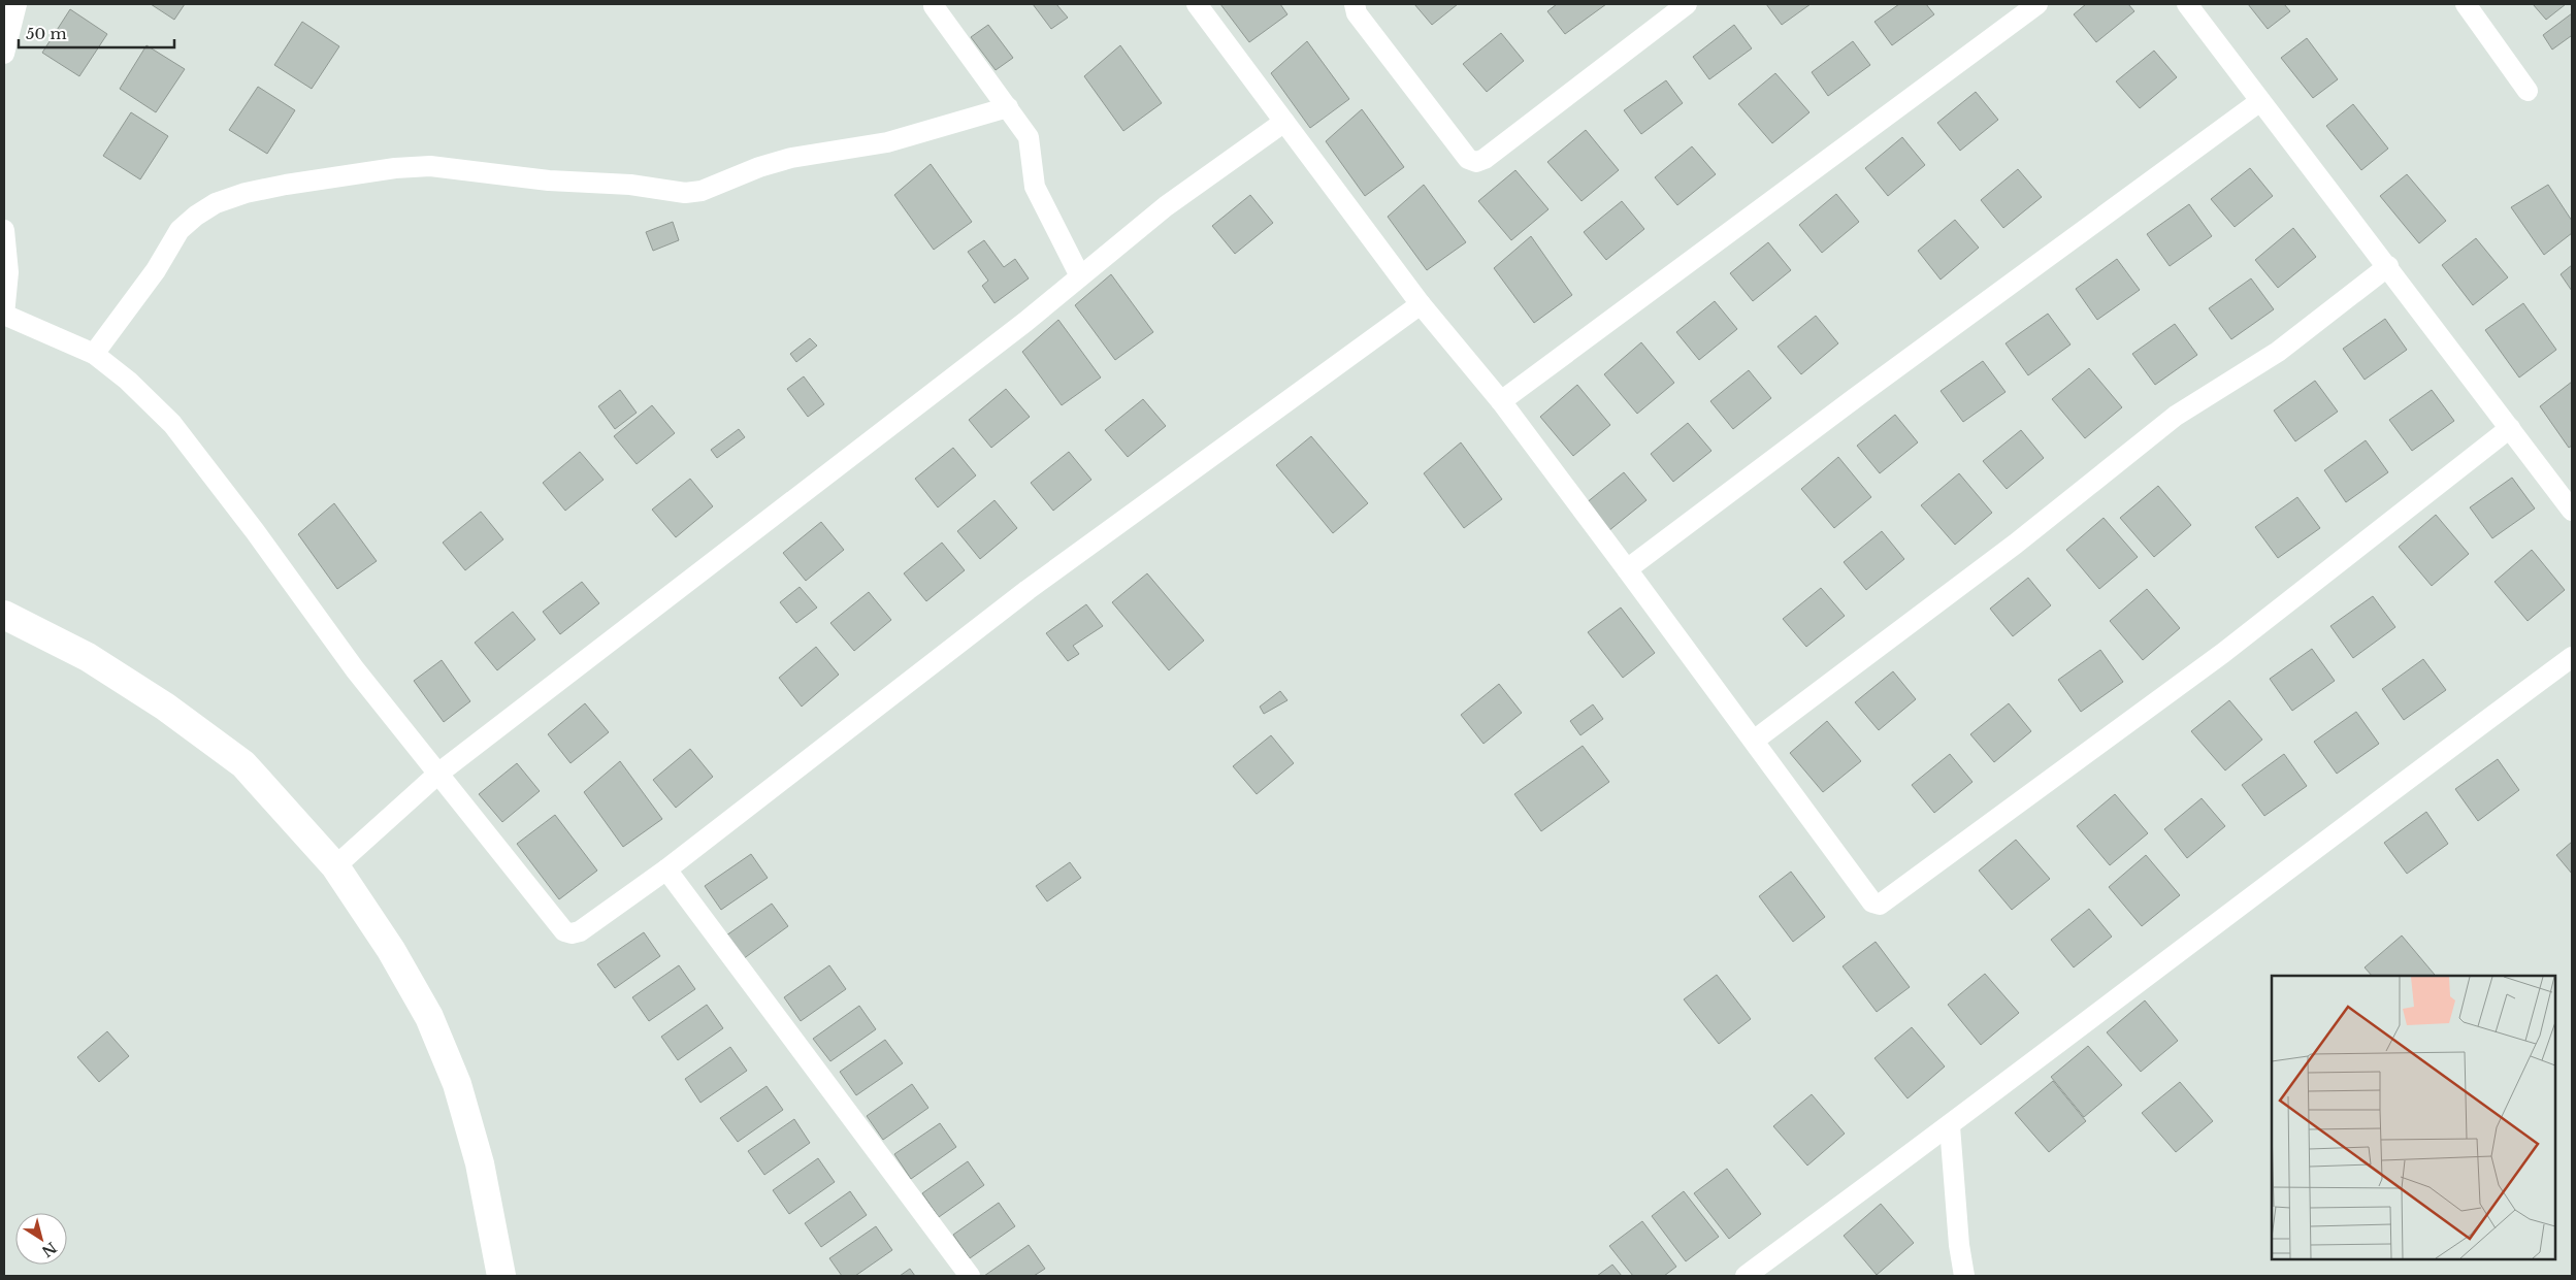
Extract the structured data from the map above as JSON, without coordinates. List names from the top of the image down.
{
  "scale_bar": "50 m",
  "north": "bottom right"
}
